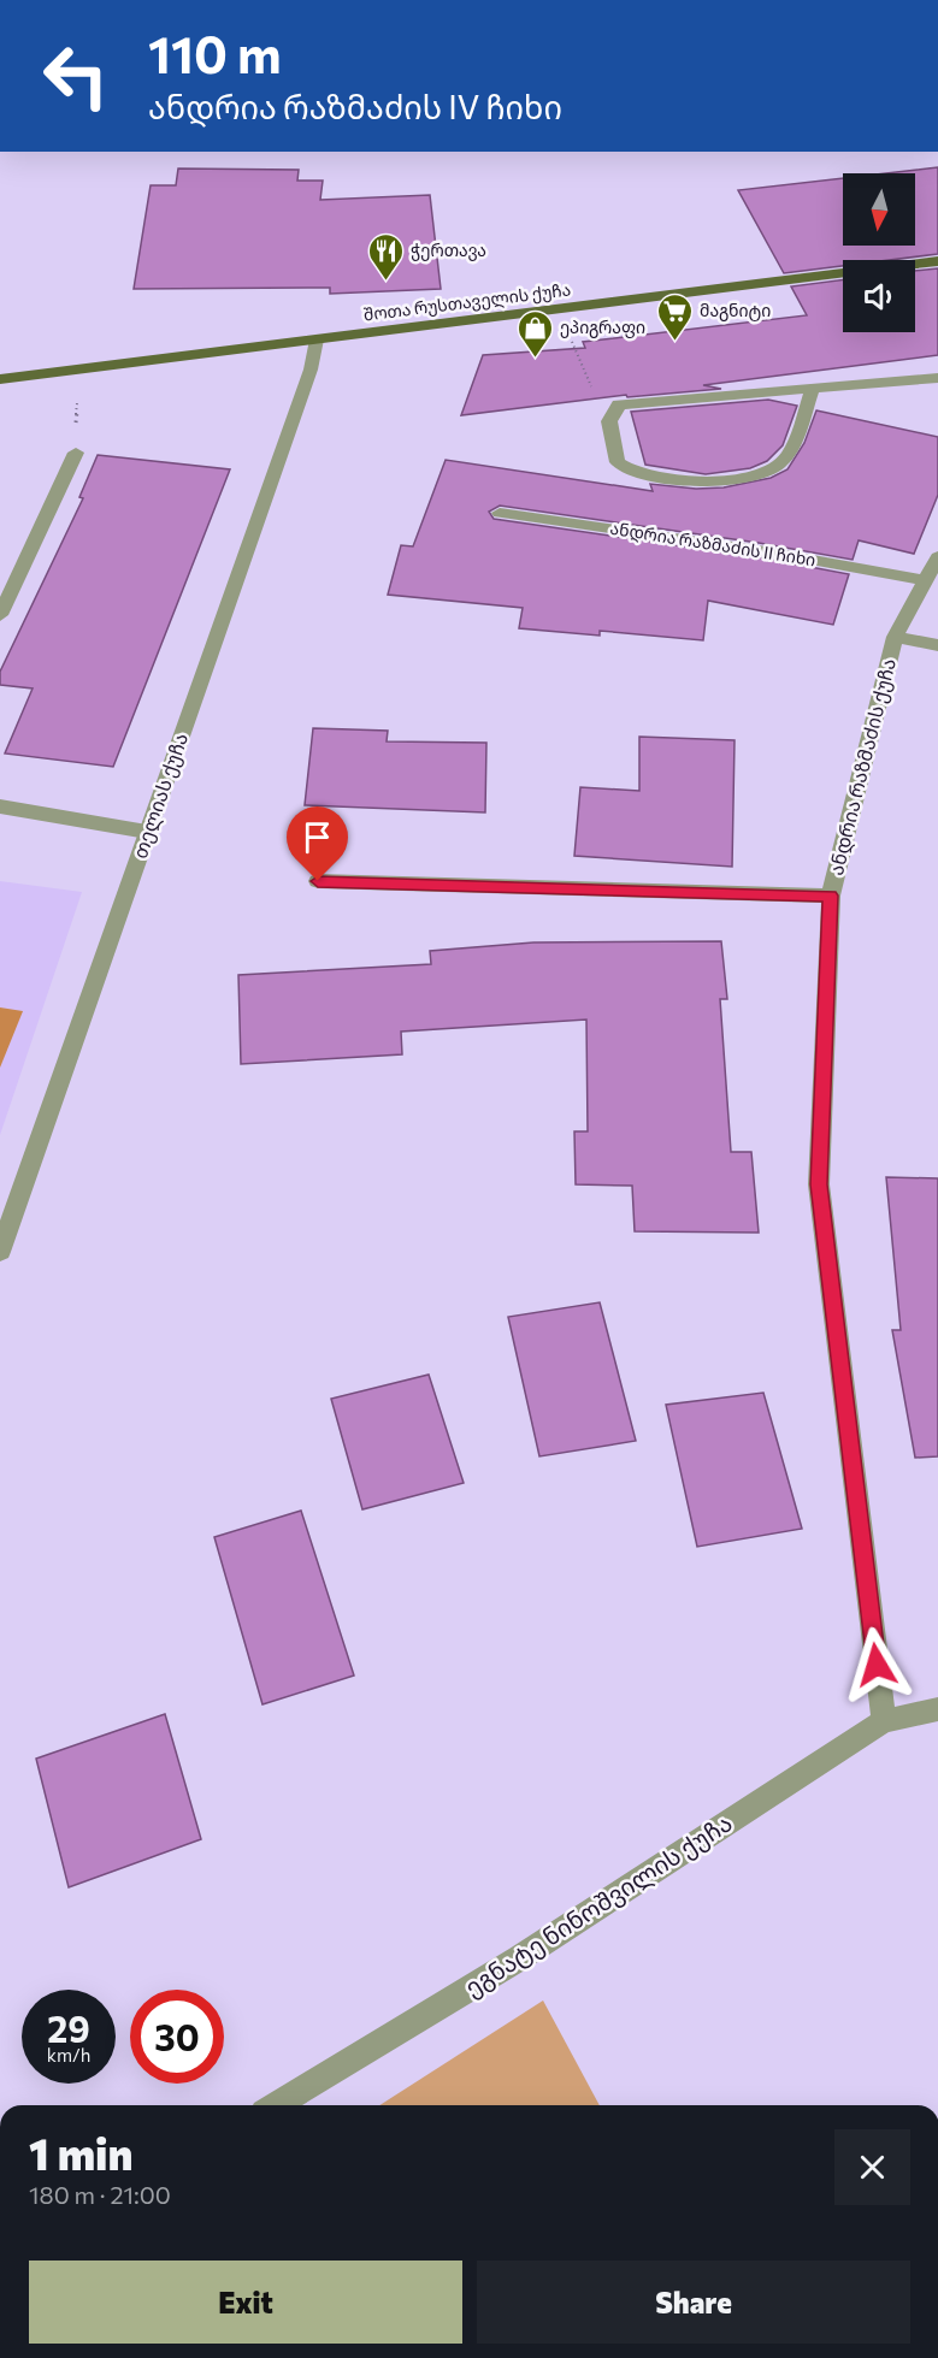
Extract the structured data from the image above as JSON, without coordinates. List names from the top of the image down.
{
  "streets": {
    "main road": ["შოთა რუსთაველის ქუჩა"],
    "street": [
      "ანდრია რაზმაძის II ჩიხი",
      "ანდრია რაზმაძის ქუჩა",
      "თელიას ქუჩა",
      "ეგნატე ნინოშვილის ქუჩა"
    ]
  },
  "crossings": [
    ["შოთა რუსთაველის ქუჩა", "თელიას ქუჩა"],
    ["ანდრია რაზმაძის II ჩიხი", "ანდრია რაზმაძის ქუჩა"],
    ["ანდრია რაზმაძის ქუჩა", "ეგნატე ნინოშვილის ქუჩა"]
  ],
  "places": {
    "restaurant": ["ჭერთავა"],
    "supermarket": ["მაგნიტი"],
    "shop": ["ეპიგრაფი"]
  },
  "north": "bottom",
  "page": {
    "turn": ["110 m", "ანდრია რაზმაძის IV ჩიხი"],
    "speed": "29 km/h",
    "limit": "30",
    "heading": ["1 min", "180 m · 21:00"],
    "buttons": ["Exit", "Share"]
  }
}
